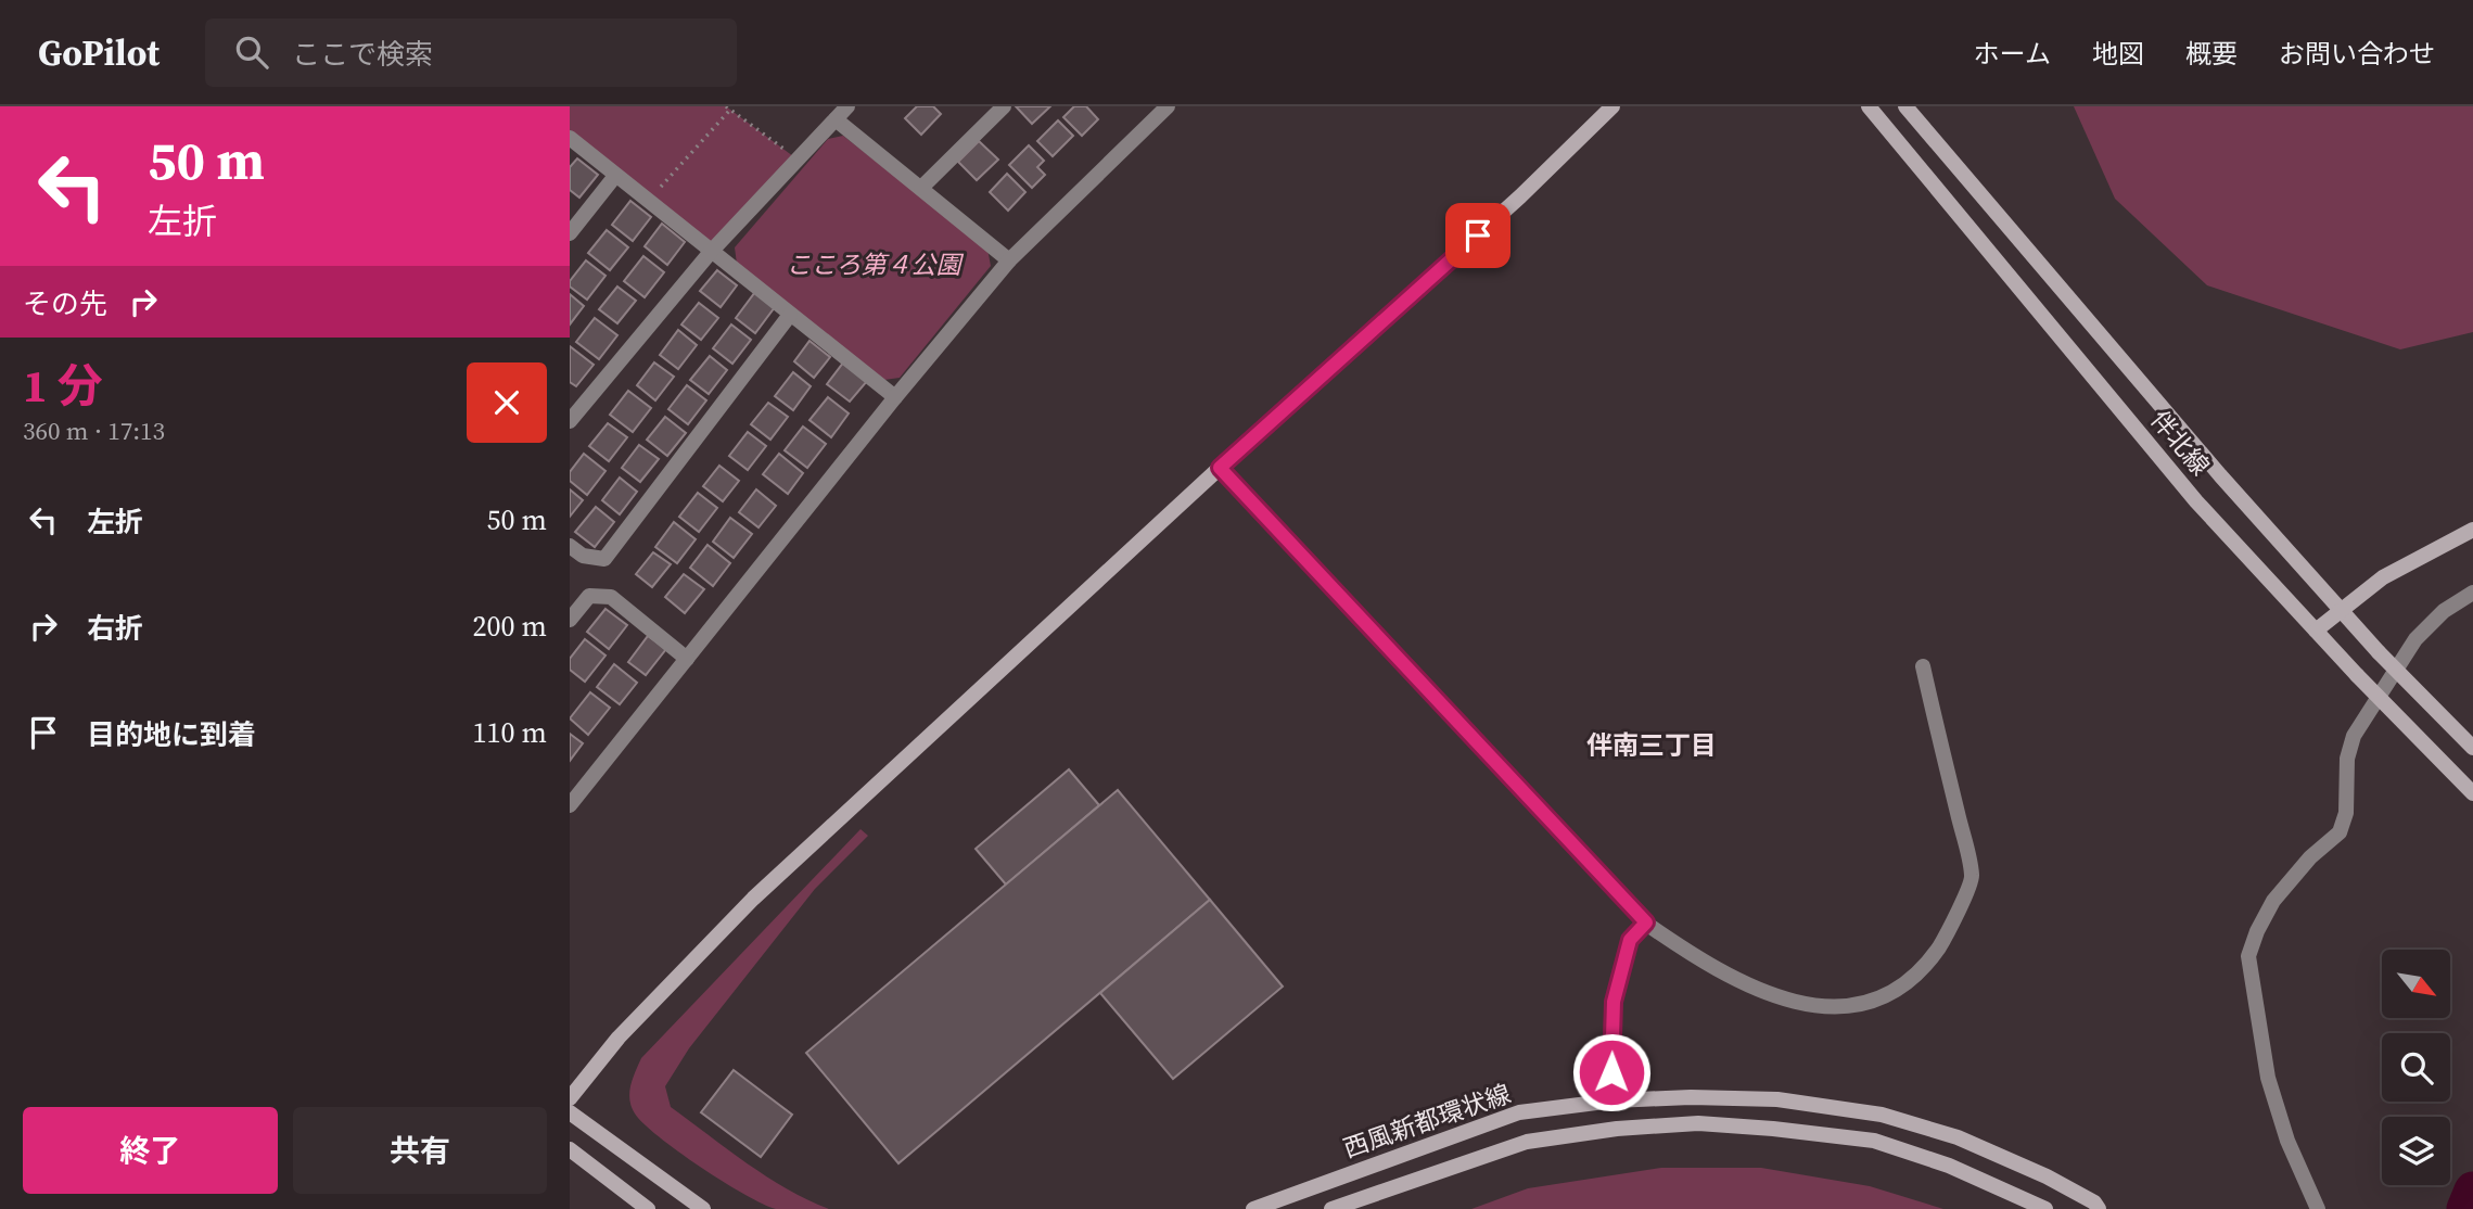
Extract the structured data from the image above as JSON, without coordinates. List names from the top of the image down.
{
  "streets": {
    "street": ["伴北線", "西風新都環状線"]
  },
  "districts": ["伴南三丁目"],
  "parks": ["こころ第４公園"],
  "north": "bottom right",
  "page": {
    "header": "GoPilot",
    "search": "ここで検索",
    "nav": [
      "ホーム",
      "地図",
      "概要",
      "お問い合わせ"
    ],
    "turn": ["50 m", "左折"],
    "then": "その先",
    "heading": ["1 分", "360 m · 17:13"],
    "list": [
      {
        "name": "左折",
        "value": "50 m"
      },
      {
        "name": "右折",
        "value": "200 m"
      },
      {
        "name": "目的地に到着",
        "value": "110 m"
      }
    ],
    "buttons": ["終了", "共有"]
  }
}
